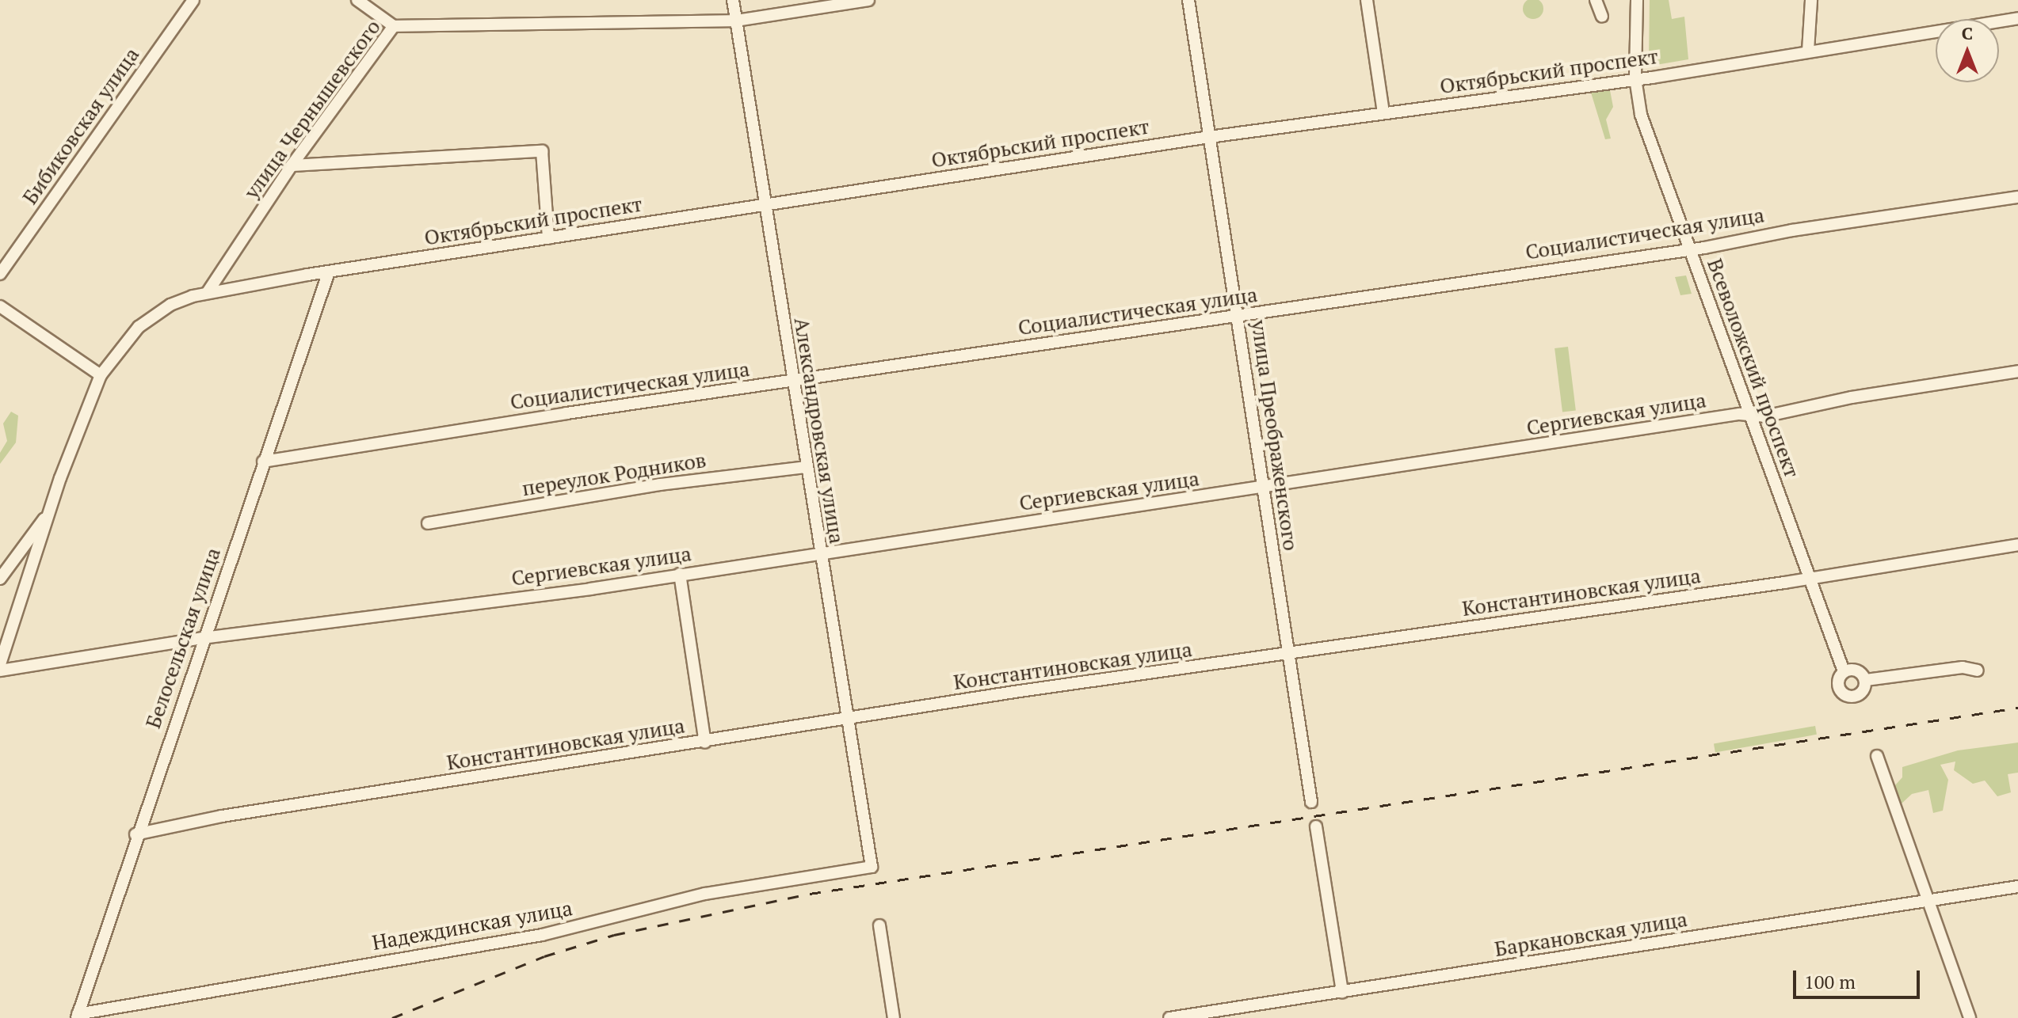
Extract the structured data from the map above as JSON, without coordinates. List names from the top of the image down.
{
  "streets": {
    "street": [
      "Октябрьский проспект",
      "улица Чернышевского",
      "Бибиковская улица",
      "Социалистическая улица",
      "Всеволожский проспект",
      "Сергиевская улица",
      "Александровская улица",
      "улица Преображенского",
      "переулок Родников",
      "Константиновская улица",
      "Белосельская улица",
      "Надеждинская улица",
      "Баркановская улица"
    ]
  },
  "crossings": [
    ["Октябрьский проспект", "улица Чернышевского"],
    ["Октябрьский проспект", "Всеволожский проспект"],
    ["Октябрьский проспект", "Александровская улица"],
    ["Октябрьский проспект", "улица Преображенского"],
    ["Октябрьский проспект", "Белосельская улица"],
    ["улица Чернышевского", "Александровская улица"],
    ["Социалистическая улица", "Всеволожский проспект"],
    ["Социалистическая улица", "Александровская улица"],
    ["Социалистическая улица", "улица Преображенского"],
    ["Социалистическая улица", "Белосельская улица"],
    ["Всеволожский проспект", "Сергиевская улица"],
    ["Всеволожский проспект", "Константиновская улица"],
    ["Сергиевская улица", "Александровская улица"],
    ["Сергиевская улица", "улица Преображенского"],
    ["Сергиевская улица", "Белосельская улица"],
    ["Александровская улица", "переулок Родников"],
    ["Александровская улица", "Константиновская улица"],
    ["Александровская улица", "Надеждинская улица"],
    ["улица Преображенского", "Константиновская улица"],
    ["Константиновская улица", "Белосельская улица"],
    ["Белосельская улица", "Надеждинская улица"]
  ],
  "scale_bar": "100 m",
  "north": "top"
}
